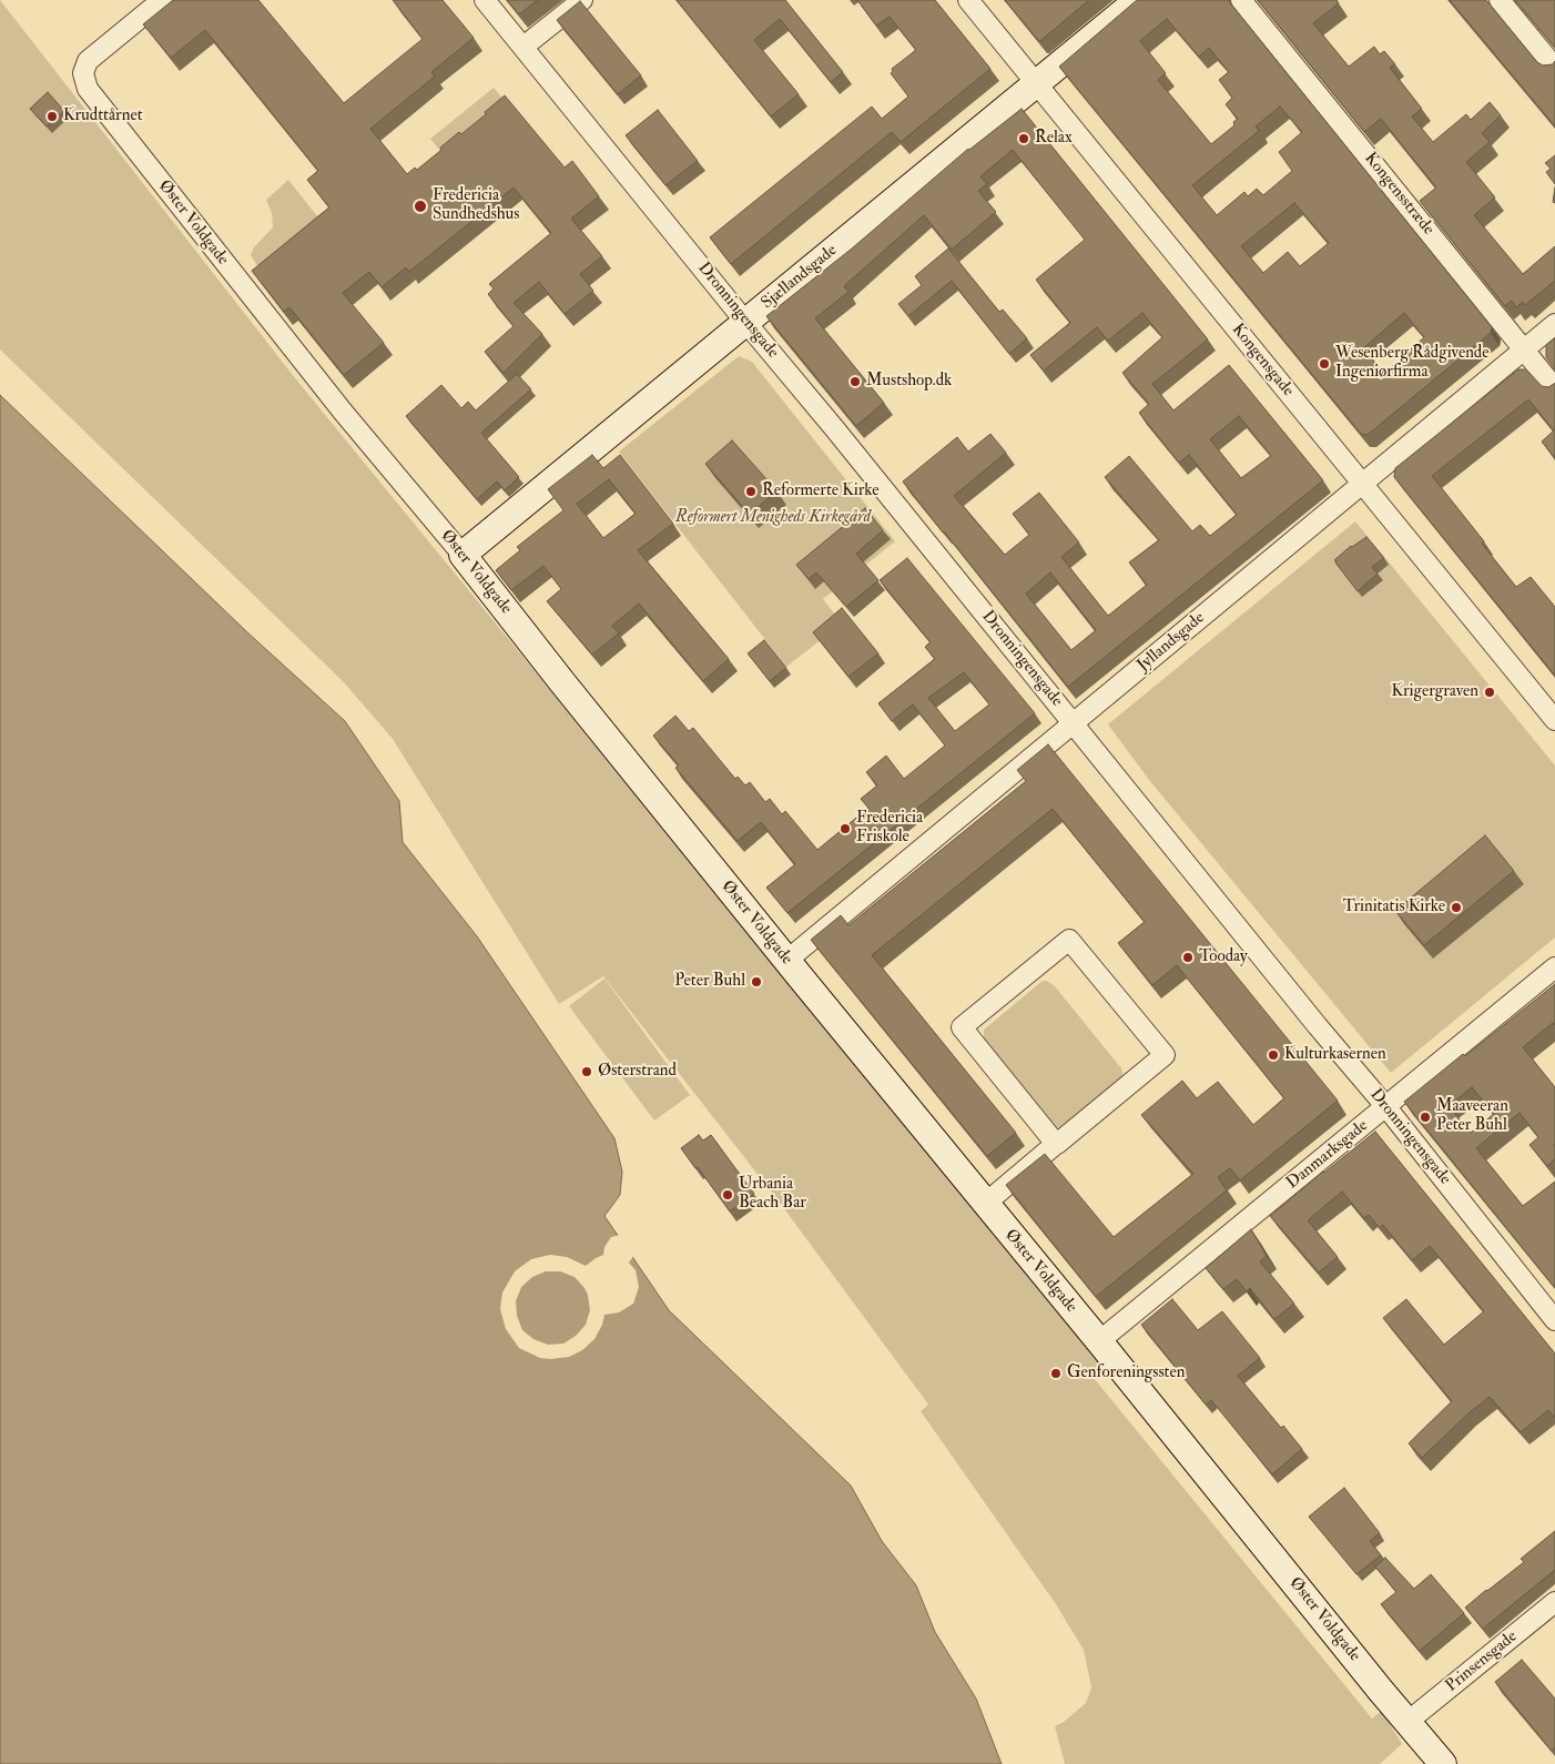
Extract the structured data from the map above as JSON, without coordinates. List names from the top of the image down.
{
  "streets": {
    "street": [
      "Kongensstræde",
      "Øster Voldgade",
      "Sjællandsgade",
      "Dronningensgade",
      "Kongensgade",
      "Jyllandsgade",
      "Danmarksgade",
      "Prinsensgade"
    ]
  },
  "crossings": [
    ["Kongensstræde", "Jyllandsgade"],
    ["Øster Voldgade", "Sjællandsgade"],
    ["Øster Voldgade", "Jyllandsgade"],
    ["Øster Voldgade", "Danmarksgade"],
    ["Øster Voldgade", "Prinsensgade"],
    ["Sjællandsgade", "Dronningensgade"],
    ["Sjællandsgade", "Kongensgade"],
    ["Dronningensgade", "Jyllandsgade"],
    ["Dronningensgade", "Danmarksgade"],
    ["Kongensgade", "Jyllandsgade"]
  ],
  "parks": ["Reformert Menigheds Kirkegård"],
  "places": [
    "Krudttårnet",
    "Relax",
    "Fredericia Sundhedshus",
    "Wesenberg Rådgivende Ingeniørfirma",
    "Mustshop.dk",
    "Reformerte Kirke",
    "Krigergraven",
    "Fredericia Friskole",
    "Trinitatis Kirke",
    "Tooday",
    "Peter Buhl",
    "Kulturkasernen",
    "Østerstrand",
    "Maaveeran Peter Buhl",
    "Urbania Beach Bar",
    "Genforeningssten"
  ]
}
